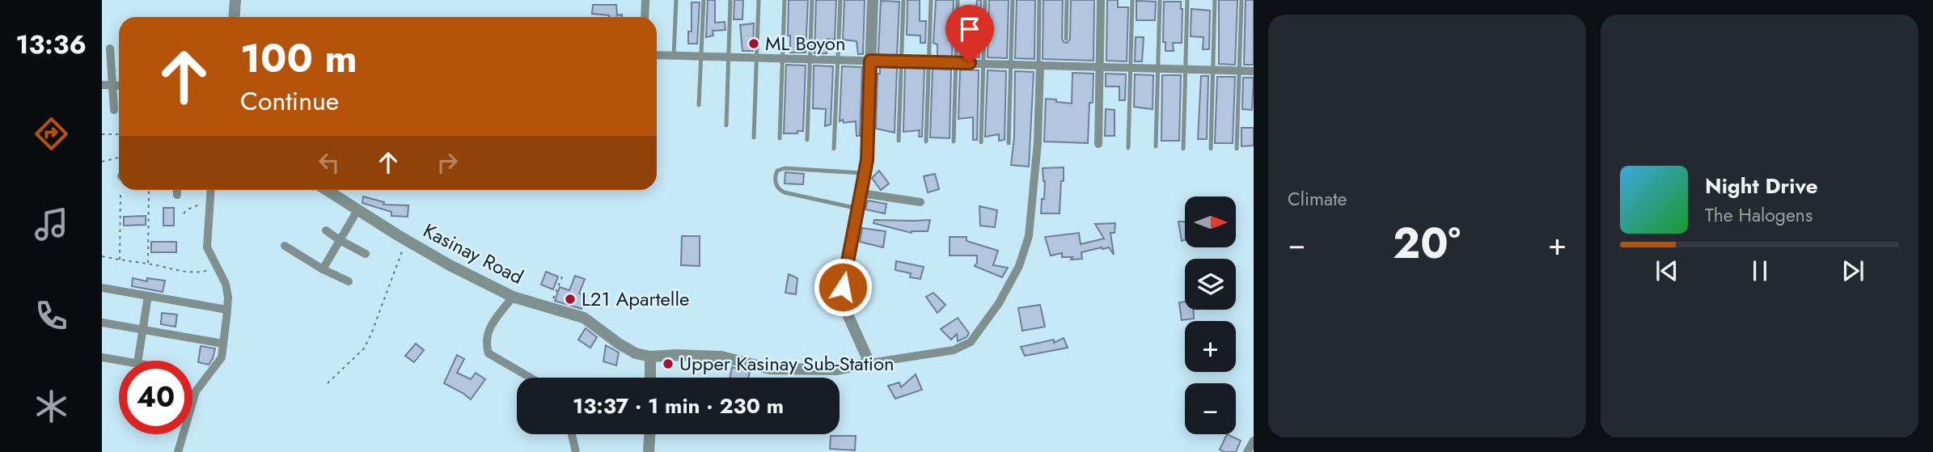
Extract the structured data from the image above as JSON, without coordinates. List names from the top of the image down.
{
  "streets": {
    "street": ["Kasinay Road"]
  },
  "places": ["ML Boyon", "L21 Apartelle", "Upper Kasinay Sub-Station"],
  "north": "right",
  "page": {
    "tabs": "13:36",
    "tile": "Climate",
    "turn": ["100 m", "Continue"],
    "song": ["Night Drive", "The Halogens"],
    "map_buttons": ["+", "−"],
    "heat": ["−", "20°", "+"],
    "limit": "40",
    "trip": "13:37 · 1 min · 230 m"
  }
}
